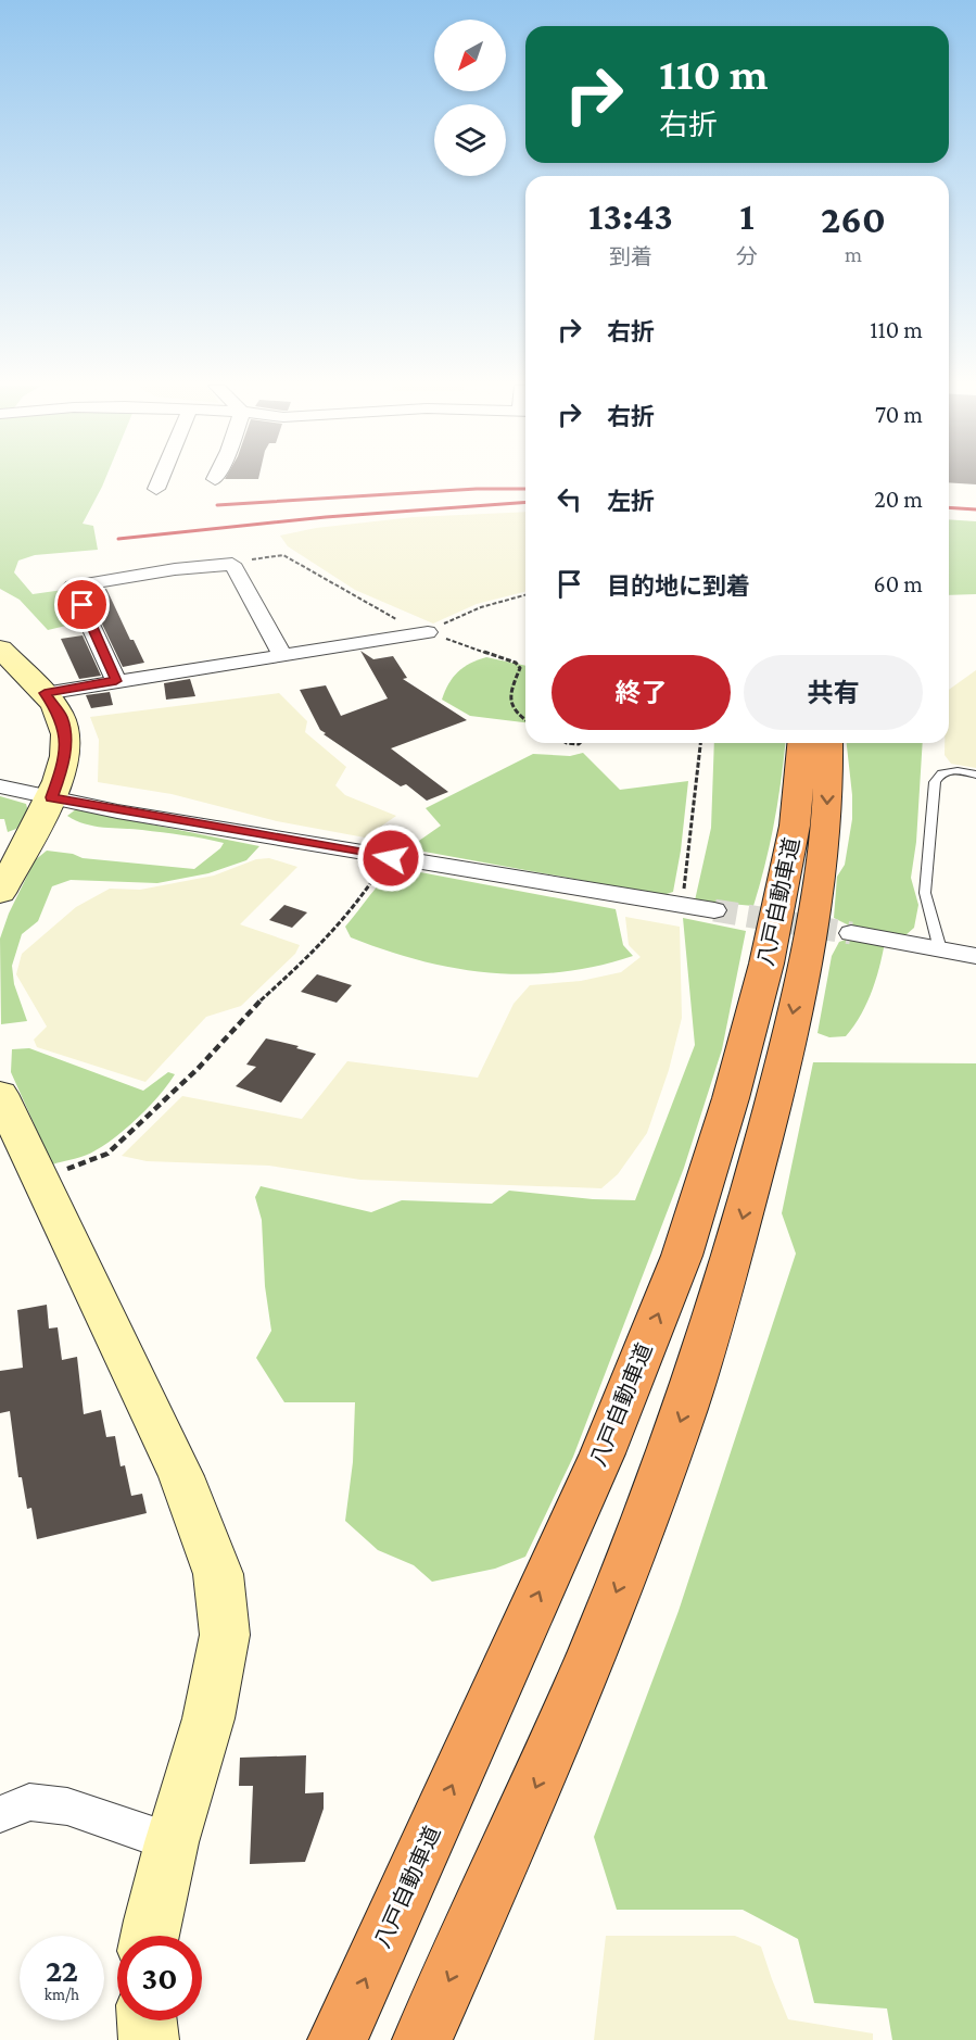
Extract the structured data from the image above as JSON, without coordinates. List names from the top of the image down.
{
  "streets": {
    "highway": ["八戸自動車道"]
  },
  "north": "bottom left",
  "page": {
    "turn": ["110 m", "右折"],
    "eta": [
      "13:43",
      "到着",
      "1",
      "分",
      "260",
      "m"
    ],
    "list": [
      {
        "name": "右折",
        "value": "110 m"
      },
      {
        "name": "右折",
        "value": "70 m"
      },
      {
        "name": "左折",
        "value": "20 m"
      },
      {
        "name": "目的地に到着",
        "value": "60 m"
      }
    ],
    "buttons": ["終了", "共有"],
    "speed": "22 km/h",
    "limit": "30"
  }
}
